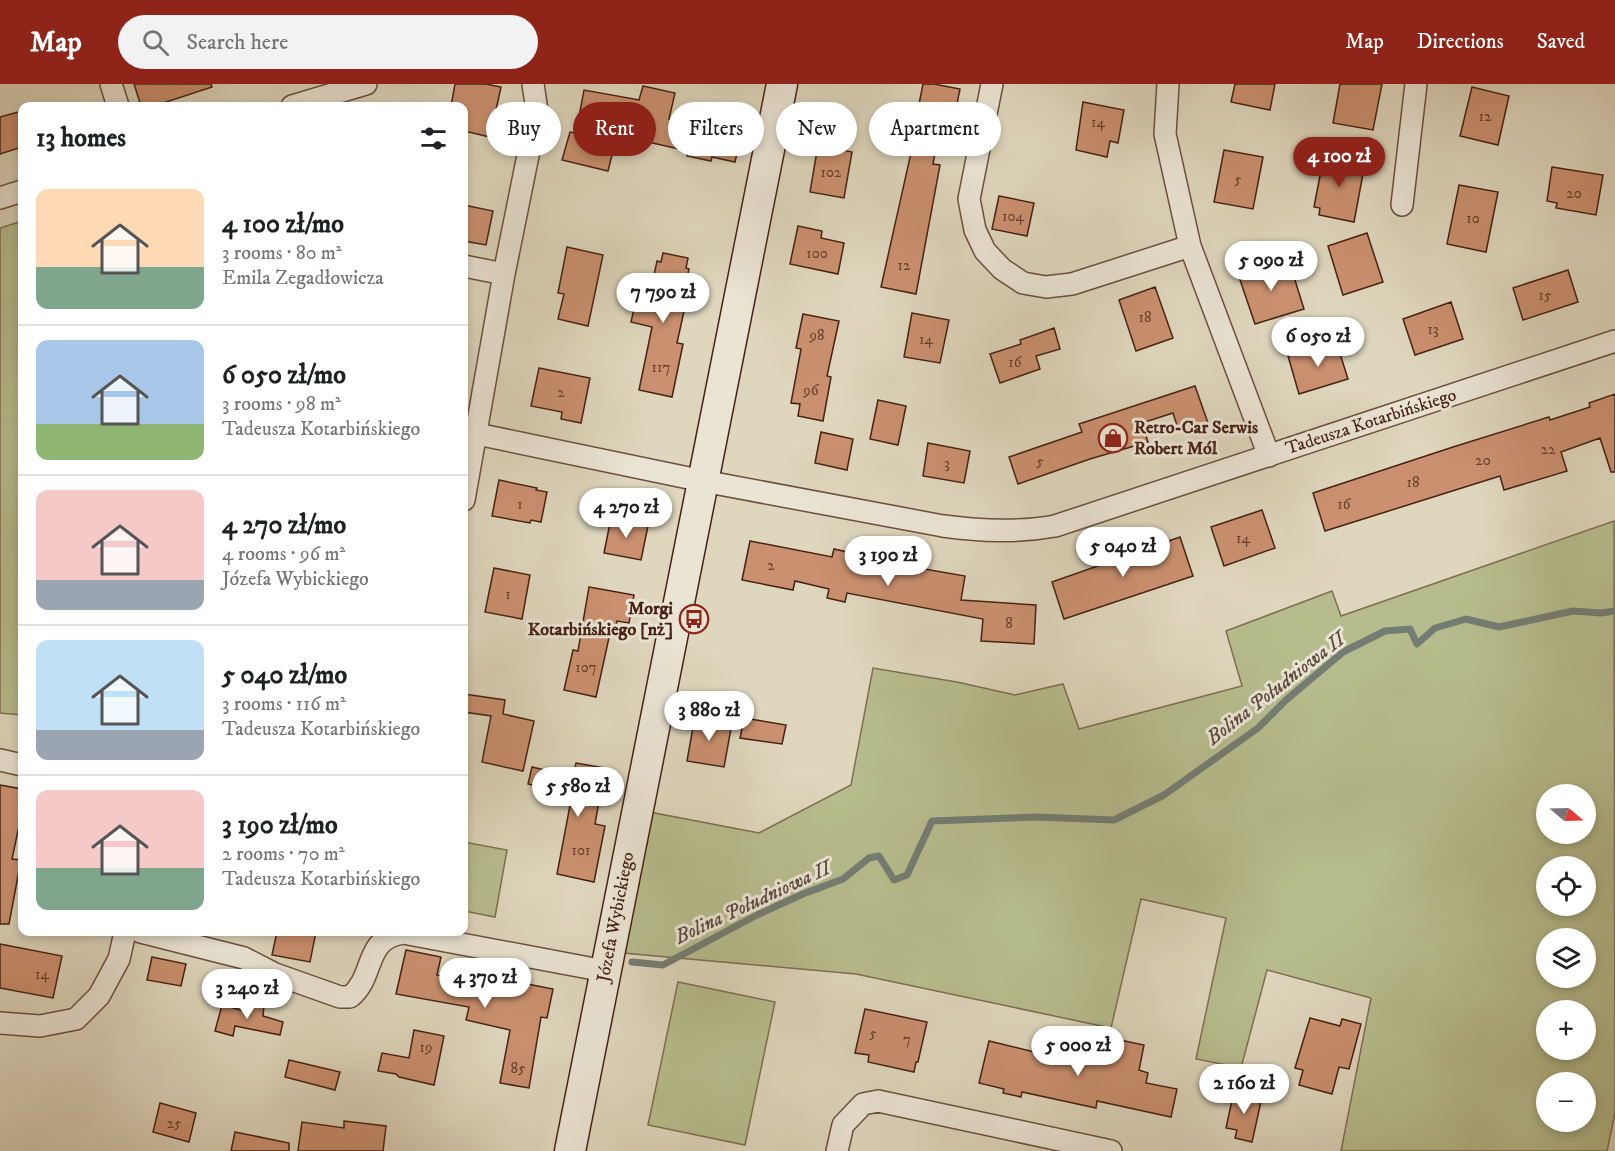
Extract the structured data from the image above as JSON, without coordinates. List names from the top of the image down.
{
  "streets": {
    "street": ["Tadeusza Kotarbińskiego", "Józefa Wybickiego"]
  },
  "crossings": [
    ["Tadeusza Kotarbińskiego", "Józefa Wybickiego"]
  ],
  "water": ["Bolina Południowa II"],
  "places": {
    "shop": ["Retro-Car Serwis Robert Mól"],
    "bus stop": ["Morgi Kotarbińskiego [nż]"]
  },
  "house_numbers": [
    "12",
    "14",
    "102",
    "5",
    "20",
    "104",
    "10",
    "100",
    "12",
    "15",
    "18",
    "13",
    "98",
    "14",
    "16",
    "117",
    "96",
    "2",
    "22",
    "20",
    "5",
    "3",
    "18",
    "1",
    "16",
    "14",
    "2",
    "1",
    "8",
    "107",
    "101",
    "14",
    "5",
    "7",
    "19",
    "85",
    "25"
  ],
  "north": "right",
  "page": {
    "header": "Map",
    "search": "Search here",
    "nav": ["Map", "Directions", "Saved"],
    "chip": [
      "Buy",
      "Rent",
      "Filters",
      "New",
      "Apartment"
    ],
    "heading": "13 homes",
    "price": [
      "4 100 zł",
      "5 090 zł",
      "7 790 zł",
      "6 050 zł",
      "4 270 zł",
      "5 040 zł",
      "3 190 zł",
      "3 880 zł",
      "5 580 zł",
      "4 370 zł",
      "3 240 zł",
      "5 000 zł",
      "2 160 zł"
    ],
    "list": [
      {
        "name": "4 100 zł/mo",
        "note": "3 rooms · 80 m² · Emila Zegadłowicza"
      },
      {
        "name": "6 050 zł/mo",
        "note": "3 rooms · 98 m² · Tadeusza Kotarbińskiego"
      },
      {
        "name": "4 270 zł/mo",
        "note": "4 rooms · 96 m² · Józefa Wybickiego"
      },
      {
        "name": "5 040 zł/mo",
        "note": "3 rooms · 116 m² · Tadeusza Kotarbińskiego"
      },
      {
        "name": "3 190 zł/mo",
        "note": "2 rooms · 70 m² · Tadeusza Kotarbińskiego"
      }
    ],
    "map_buttons": ["+", "−"]
  }
}
